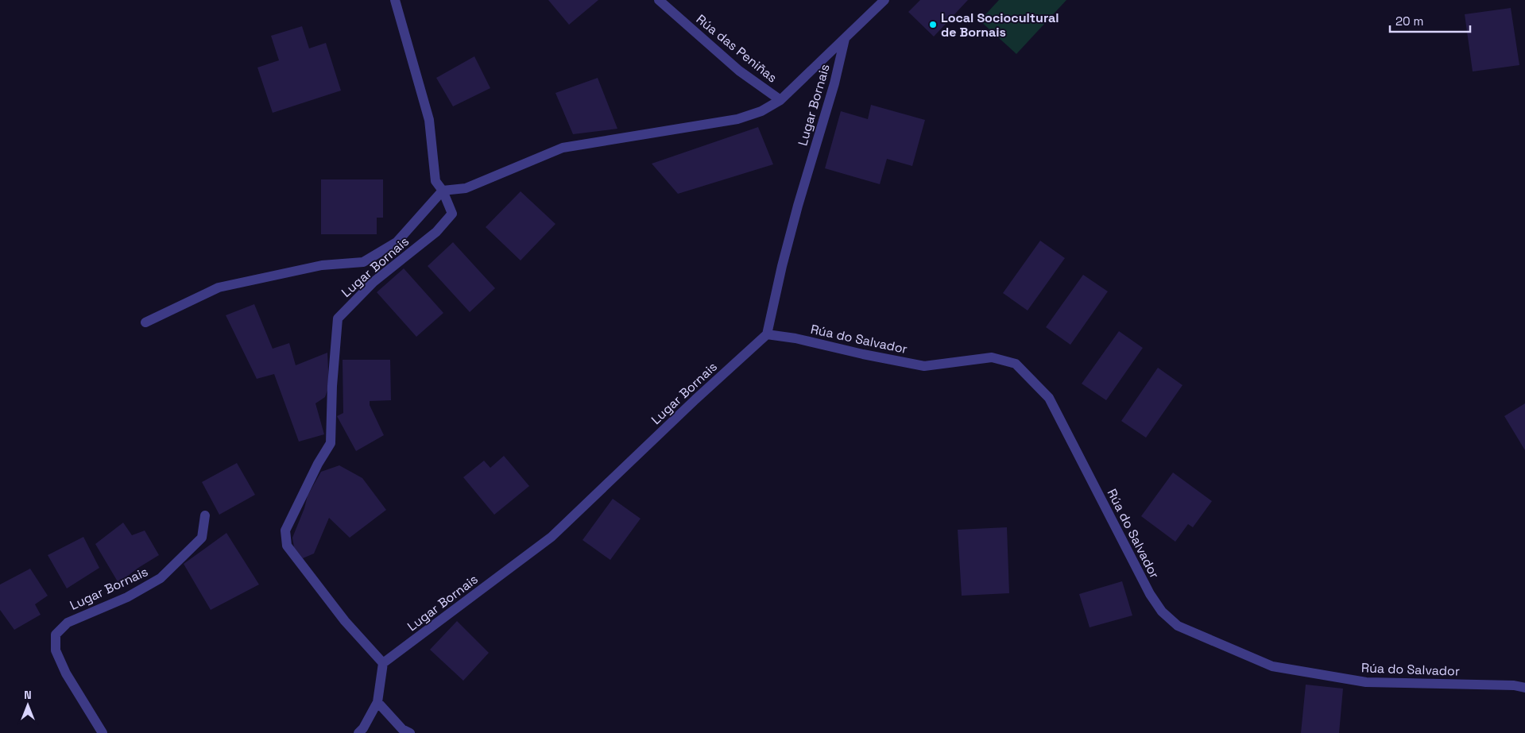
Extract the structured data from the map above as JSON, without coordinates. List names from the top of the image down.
{
  "streets": {
    "street": ["Rúa das Peniñas", "Lugar Bornais", "Rúa do Salvador"]
  },
  "crossings": [
    ["Rúa das Peniñas", "Lugar Bornais"],
    ["Lugar Bornais", "Rúa do Salvador"]
  ],
  "places": ["Local Sociocultural de Bornais"],
  "scale_bar": "20 m",
  "north": "top"
}
